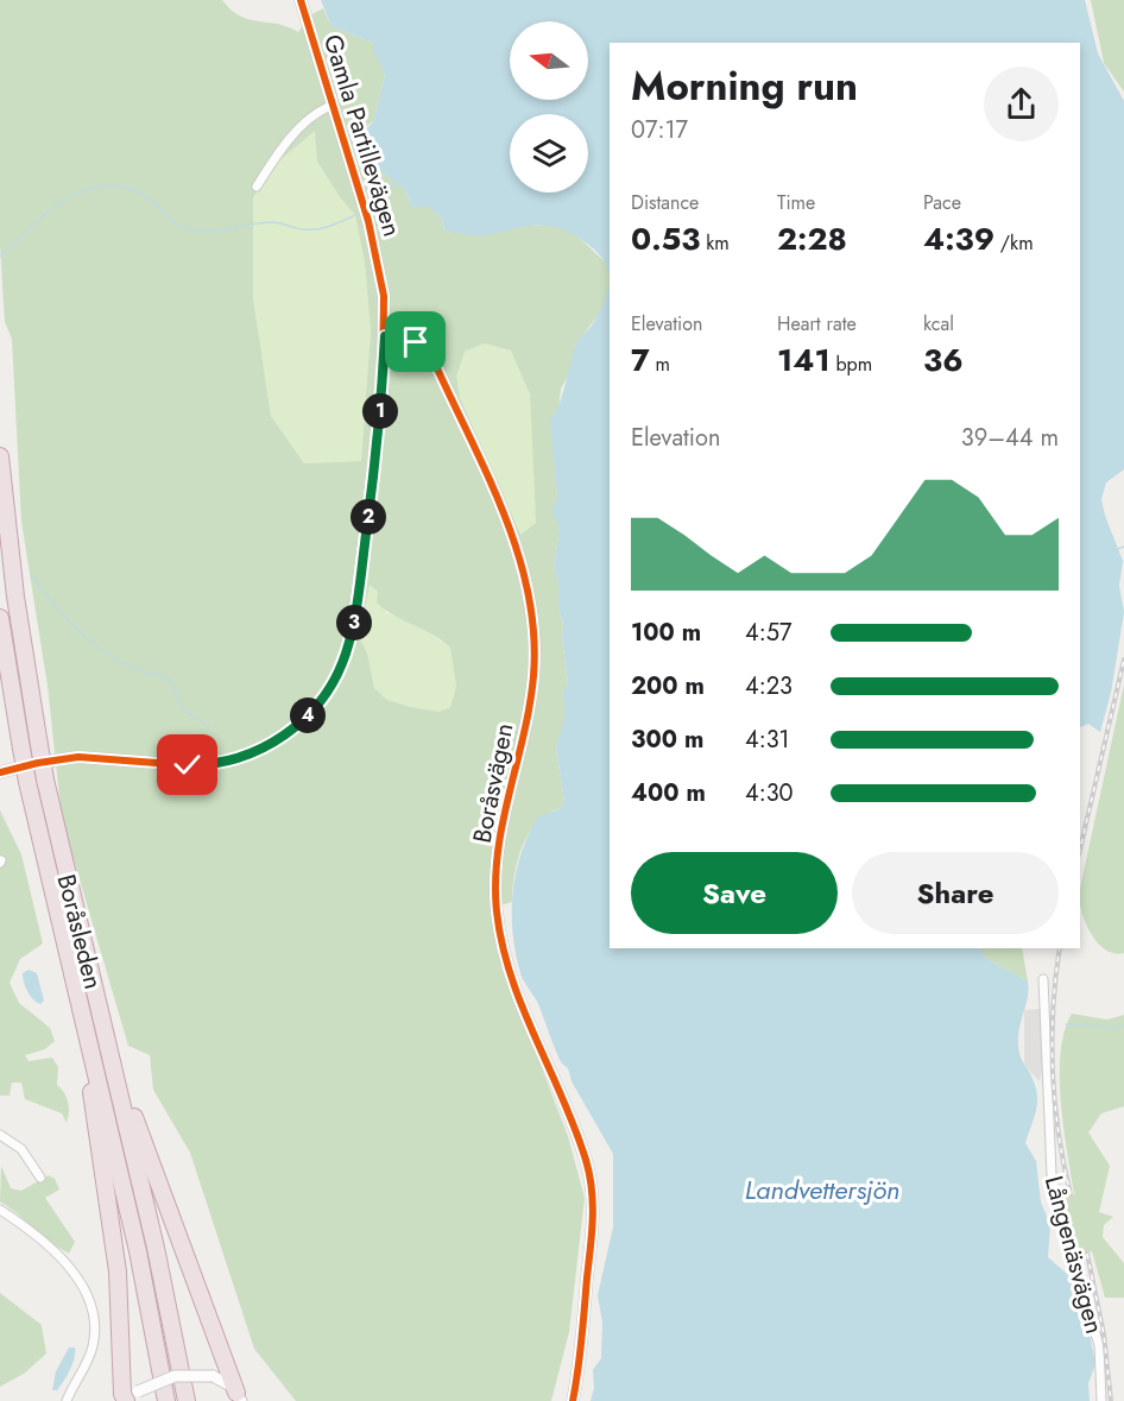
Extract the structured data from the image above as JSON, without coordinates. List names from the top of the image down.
{
  "streets": {
    "highway": ["Boråsleden"],
    "street": ["Gamla Partillevägen", "Boråsvägen", "Långenäsvägen"]
  },
  "crossings": [
    ["Gamla Partillevägen", "Boråsvägen"]
  ],
  "water": ["Landvettersjön"],
  "north": "left",
  "page": {
    "heading": ["Morning run", "07:17"],
    "stats": [
      ["Distance", "0.53 km"],
      ["Time", "2:28"],
      ["Pace", "4:39 /km"],
      ["Elevation", "7 m"],
      ["Heart rate", "141 bpm"],
      ["kcal", "36"]
    ],
    "pins": [
      "1",
      "2",
      "3",
      "4"
    ],
    "chart": ["Elevation", "39–44 m"],
    "list": [
      {
        "name": "100 m",
        "note": "4:57"
      },
      {
        "name": "200 m",
        "note": "4:23"
      },
      {
        "name": "300 m",
        "note": "4:31"
      },
      {
        "name": "400 m",
        "note": "4:30"
      }
    ],
    "buttons": ["Save", "Share"]
  }
}
